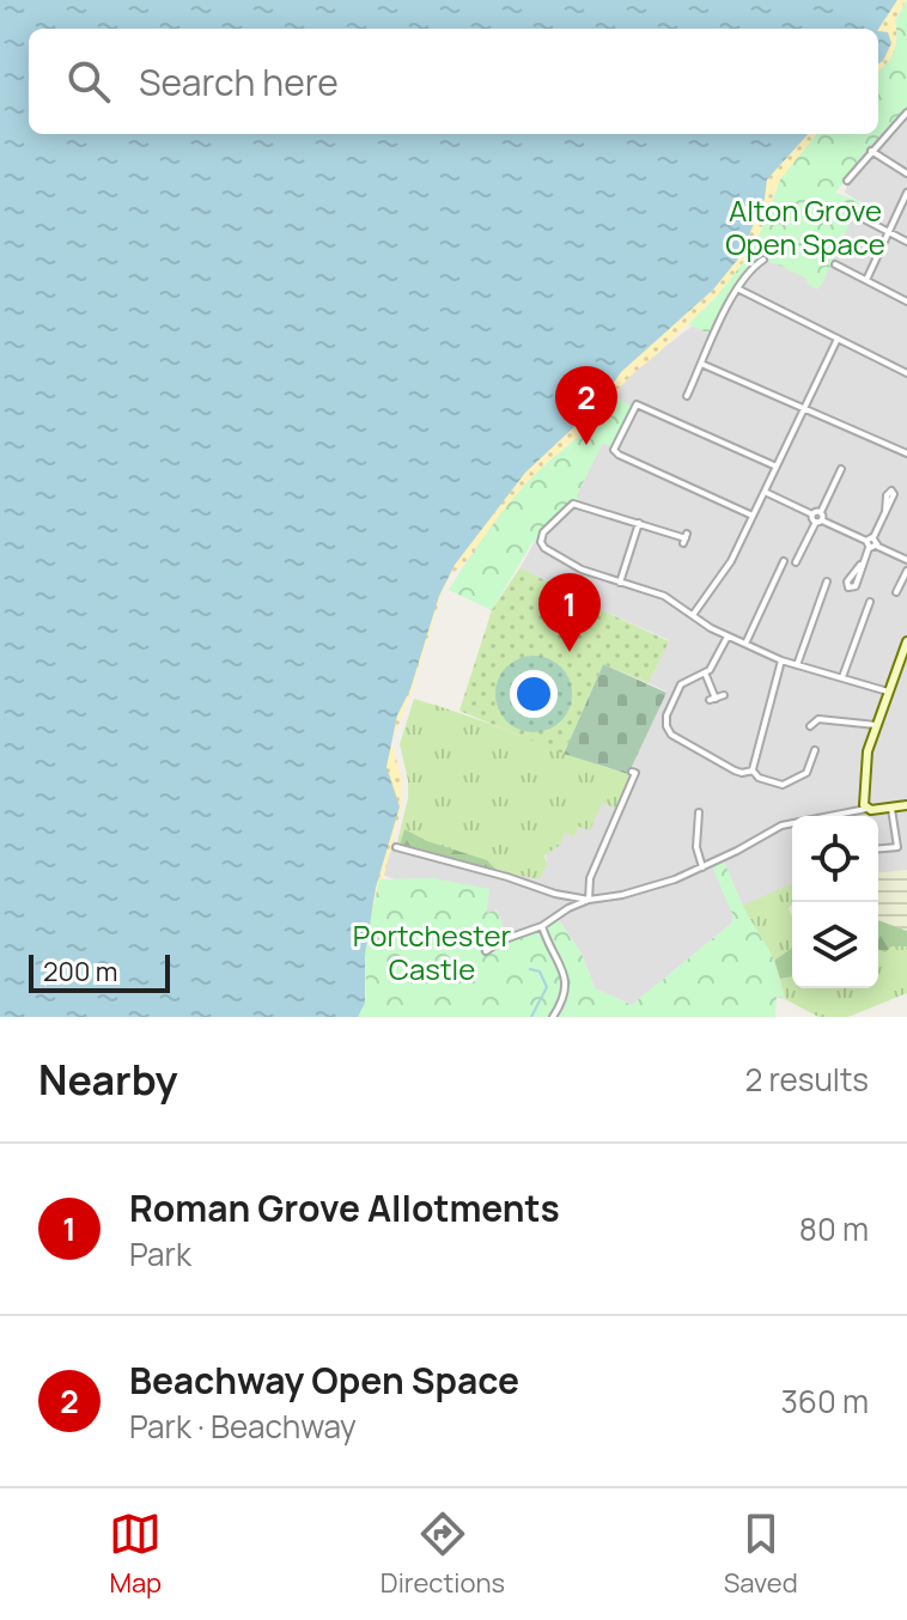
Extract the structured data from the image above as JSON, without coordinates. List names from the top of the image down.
{
  "parks": ["Alton Grove Open Space", "Portchester Castle"],
  "scale_bar": "200 m",
  "page": {
    "search": "Search here",
    "pins": ["2", "1"],
    "scale": "200 m",
    "heading": ["Nearby", "2 results"],
    "list": [
      {
        "mark": "1",
        "name": "Roman Grove Allotments",
        "note": "Park",
        "value": "80 m"
      },
      {
        "mark": "2",
        "name": "Beachway Open Space",
        "note": "Park · Beachway",
        "value": "360 m"
      }
    ],
    "nav": ["Map", "Directions", "Saved"]
  }
}
